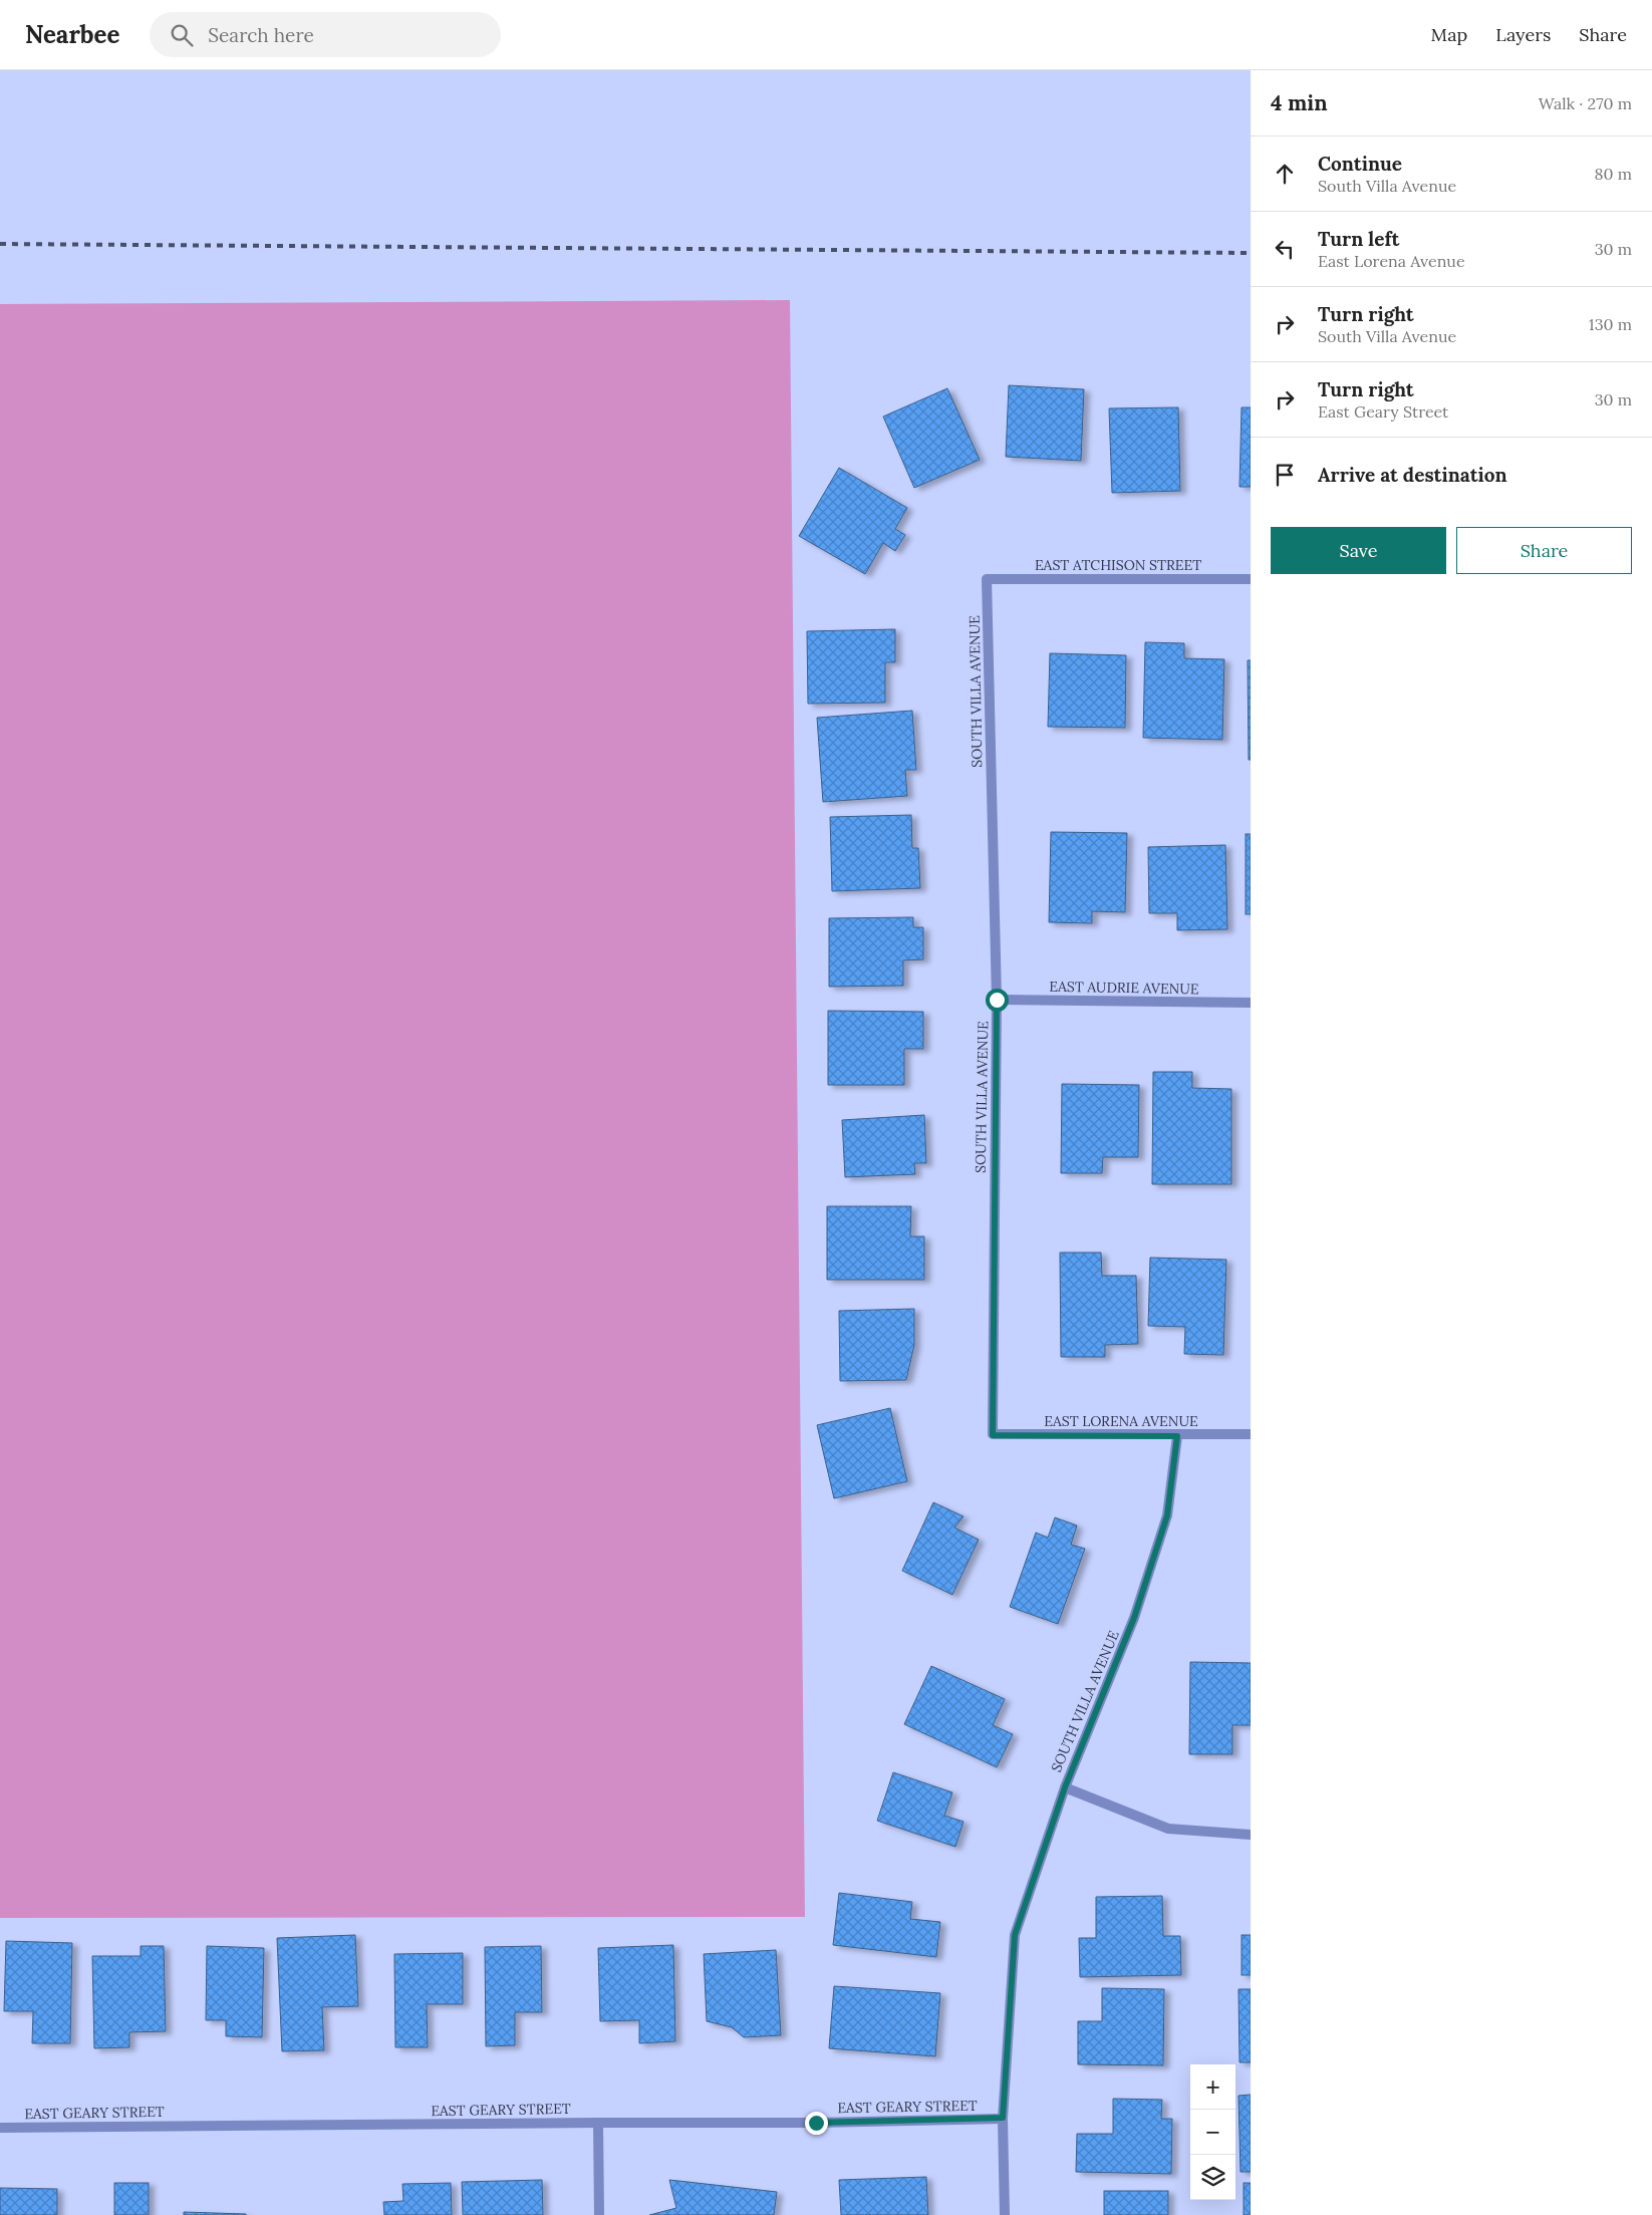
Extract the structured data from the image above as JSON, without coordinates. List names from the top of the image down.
{
  "streets": {
    "street": [
      "EAST ATCHISON STREET",
      "SOUTH VILLA AVENUE",
      "EAST AUDRIE AVENUE",
      "EAST LORENA AVENUE",
      "EAST GEARY STREET"
    ]
  },
  "crossings": [
    ["EAST ATCHISON STREET", "SOUTH VILLA AVENUE"],
    ["SOUTH VILLA AVENUE", "EAST AUDRIE AVENUE"],
    ["SOUTH VILLA AVENUE", "EAST LORENA AVENUE"],
    ["SOUTH VILLA AVENUE", "EAST GEARY STREET"]
  ],
  "page": {
    "header": "Nearbee",
    "search": "Search here",
    "nav": ["Map", "Layers", "Share"],
    "heading": ["4 min", "Walk · 270 m"],
    "list": [
      ["Continue", "South Villa Avenue", "80 m"],
      ["Turn left", "East Lorena Avenue", "30 m"],
      ["Turn right", "South Villa Avenue", "130 m"],
      ["Turn right", "East Geary Street", "30 m"],
      "Arrive at destination"
    ],
    "buttons": ["Save", "Share"],
    "map_buttons": ["+", "−"]
  }
}
